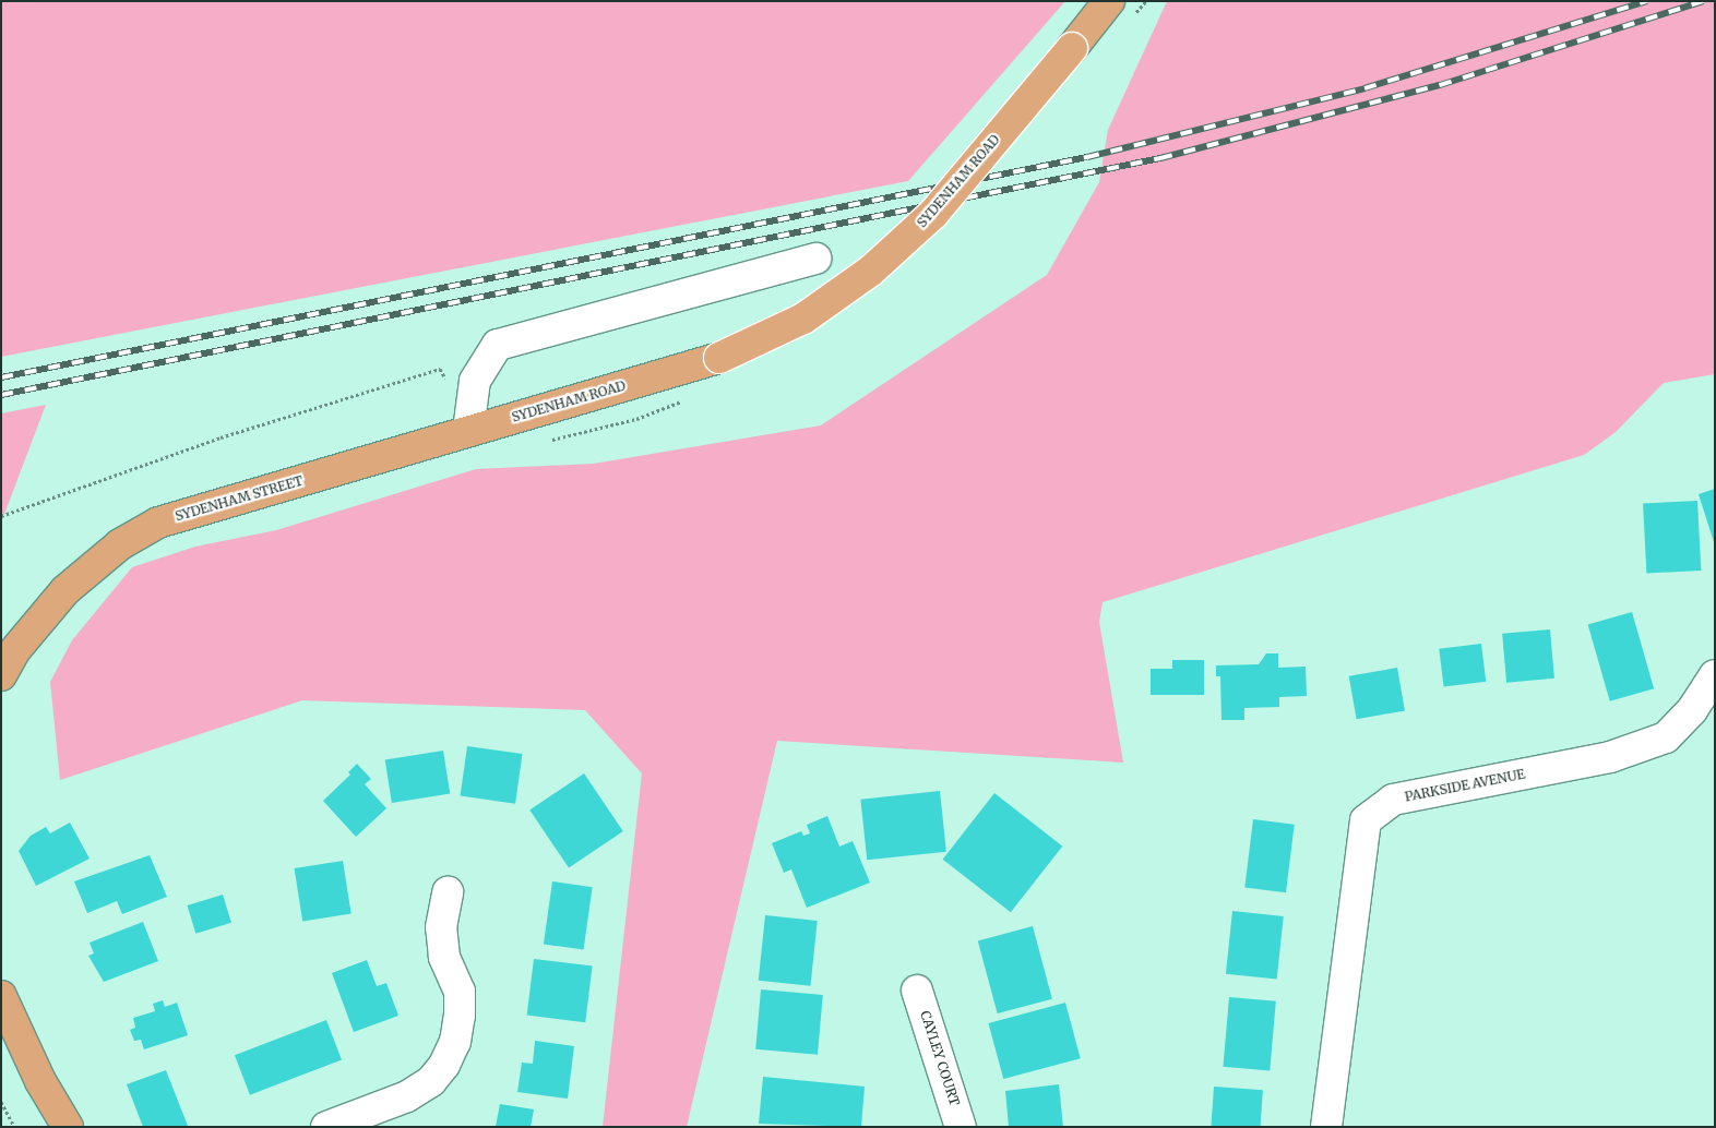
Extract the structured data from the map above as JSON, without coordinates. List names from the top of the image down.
{
  "streets": {
    "main road": ["SYDENHAM ROAD", "SYDENHAM STREET"],
    "street": ["PARKSIDE AVENUE", "CAYLEY COURT"]
  },
  "crossings": [
    ["SYDENHAM ROAD", "SYDENHAM STREET"]
  ]
}
